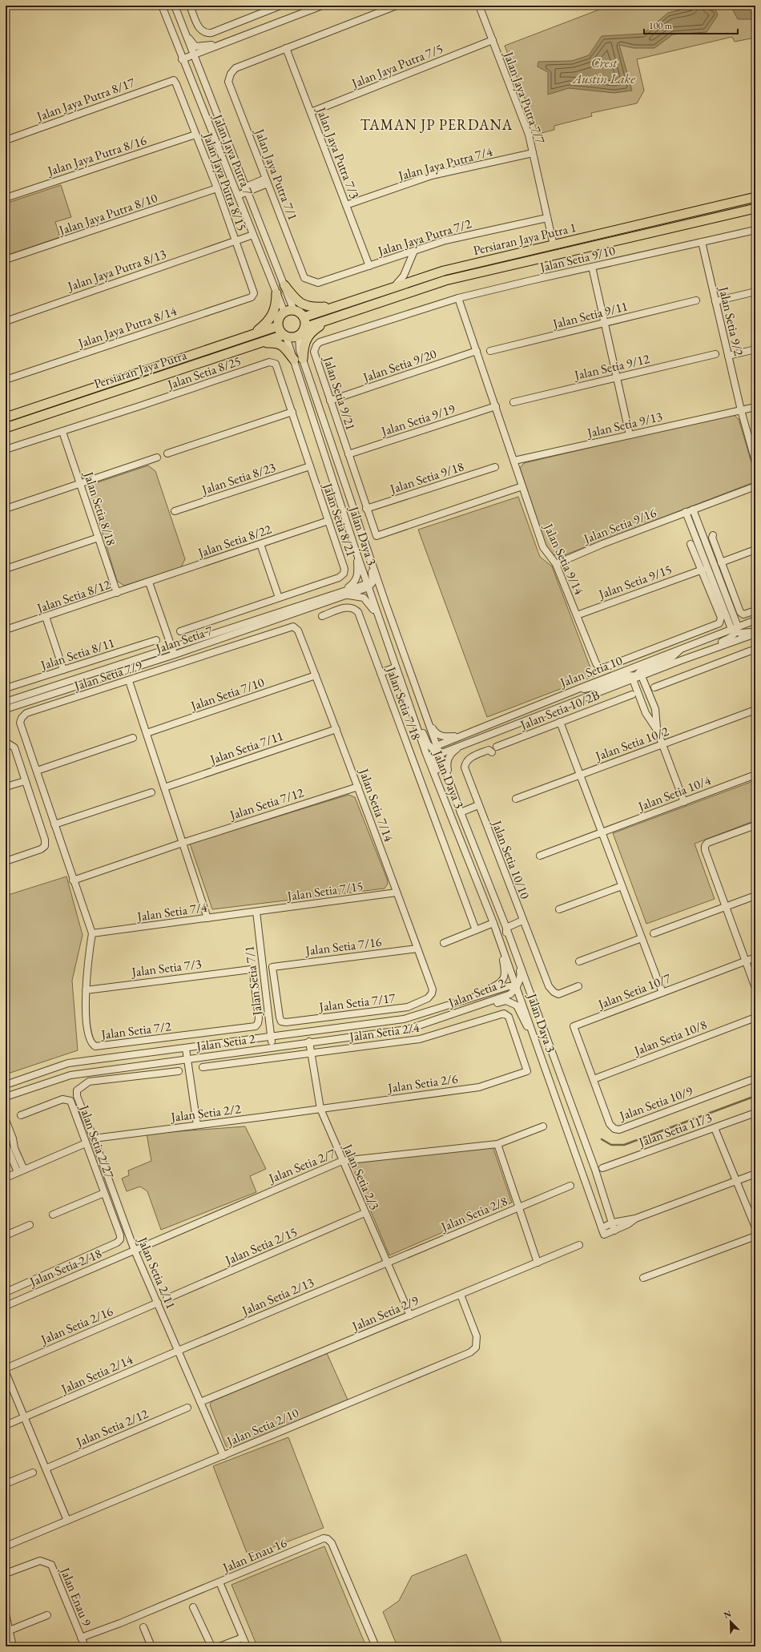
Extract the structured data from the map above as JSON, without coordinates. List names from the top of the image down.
{
  "streets": {
    "main road": ["Persiaran Jaya Putra 1", "Persiaran Jaya Putra"],
    "street": [
      "Jalan Jaya Putra 7/5",
      "Jalan Jaya Putra 7/7",
      "Jalan Jaya Putra 8/17",
      "Jalan Jaya Putra 7/3",
      "Jalan Jaya Putra 7",
      "Jalan Jaya Putra 8/16",
      "Jalan Jaya Putra 7/4",
      "Jalan Jaya Putra 7/1",
      "Jalan Jaya Putra 8/15",
      "Jalan Jaya Putra 8/10",
      "Jalan Jaya Putra 7/2",
      "Jalan Setia 9/10",
      "Jalan Jaya Putra 8/13",
      "Jalan Setia 9/11",
      "Jalan Setia 9/2",
      "Jalan Jaya Putra 8/14",
      "Jalan Setia 9/20",
      "Jalan Setia 9/12",
      "Jalan Setia 8/25",
      "Jalan Setia 9/21",
      "Jalan Setia 9/19",
      "Jalan Setia 9/13",
      "Jalan Setia 9/18",
      "Jalan Setia 8/23",
      "Jalan Setia 8/18",
      "Jalan Setia 8/21",
      "Jalan Setia 9/16",
      "Jalan Daya 3",
      "Jalan Setia 8/22",
      "Jalan Setia 9/14",
      "Jalan Setia 9/15",
      "Jalan Setia 8/12",
      "Jalan Setia 7",
      "Jalan Setia 8/11",
      "Jalan Setia 10",
      "Jalan Setia 7/9",
      "Jalan Setia 7/10",
      "Jalan Setia 7/18",
      "Jalan Setia 10/2B",
      "Jalan Setia 10/2",
      "Jalan Setia 7/11",
      "Jalan Setia 10/4",
      "Jalan Setia 7/12",
      "Jalan Setia 7/14",
      "Jalan Setia 10/10",
      "Jalan Setia 7/15",
      "Jalan Setia 7/4",
      "Jalan Setia 7/16",
      "Jalan Setia 7/3",
      "Jalan Setia 7/1",
      "Jalan Setia 10/7",
      "Jalan Setia 2",
      "Jalan Setia 7/17",
      "Jalan Setia 7/2",
      "Jalan Setia 2/4",
      "Jalan Setia 10/8",
      "Jalan Setia 2/6",
      "Jalan Setia 10/9",
      "Jalan Setia 2/2",
      "Jalan Setia 11/3",
      "Jalan Setia 2/27",
      "Jalan Setia 2/7",
      "Jalan Setia 2/3",
      "Jalan Setia 2/8",
      "Jalan Setia 2/15",
      "Jalan Setia 2/18",
      "Jalan Setia 2/11",
      "Jalan Setia 2/13",
      "Jalan Setia 2/9",
      "Jalan Setia 2/16",
      "Jalan Setia 2/14",
      "Jalan Setia 2/10",
      "Jalan Setia 2/12",
      "Jalan Enau 16",
      "Jalan Enau 9"
    ]
  },
  "crossings": [
    ["Jalan Jaya Putra 7/5", "Jalan Jaya Putra 7/7"],
    ["Jalan Jaya Putra 7/5", "Jalan Jaya Putra 7/3"],
    ["Jalan Jaya Putra 7/7", "Jalan Jaya Putra 7/4"],
    ["Jalan Jaya Putra 7/7", "Jalan Jaya Putra 7/2"],
    ["Jalan Jaya Putra 7/7", "Persiaran Jaya Putra 1"],
    ["Jalan Jaya Putra 8/17", "Jalan Jaya Putra 8/15"],
    ["Jalan Jaya Putra 7/3", "Jalan Jaya Putra 7/4"],
    ["Jalan Jaya Putra 7/3", "Jalan Jaya Putra 7/1"],
    ["Jalan Jaya Putra 7/3", "Jalan Jaya Putra 7/2"],
    ["Jalan Jaya Putra 7", "Persiaran Jaya Putra 1"],
    ["Jalan Jaya Putra 7", "Persiaran Jaya Putra"],
    ["Jalan Jaya Putra 7", "Jalan Daya 3"],
    ["Jalan Jaya Putra 8/16", "Jalan Jaya Putra 8/15"],
    ["Jalan Jaya Putra 7/1", "Jalan Jaya Putra 7/2"],
    ["Jalan Jaya Putra 8/15", "Jalan Jaya Putra 8/10"],
    ["Jalan Jaya Putra 8/15", "Jalan Jaya Putra 8/13"],
    ["Jalan Jaya Putra 8/15", "Jalan Jaya Putra 8/14"],
    ["Persiaran Jaya Putra 1", "Persiaran Jaya Putra"],
    ["Persiaran Jaya Putra 1", "Jalan Daya 3"],
    ["Jalan Setia 9/10", "Jalan Setia 9/2"],
    ["Jalan Setia 9/10", "Jalan Setia 9/21"],
    ["Jalan Setia 9/10", "Jalan Setia 9/14"],
    ["Jalan Setia 9/2", "Jalan Setia 9/13"],
    ["Jalan Setia 9/20", "Jalan Setia 9/21"],
    ["Jalan Setia 9/20", "Jalan Setia 9/14"],
    ["Persiaran Jaya Putra", "Jalan Daya 3"],
    ["Jalan Setia 8/25", "Jalan Setia 8/18"],
    ["Jalan Setia 8/25", "Jalan Setia 8/21"],
    ["Jalan Setia 9/21", "Jalan Setia 9/19"],
    ["Jalan Setia 9/21", "Jalan Setia 9/18"],
    ["Jalan Setia 9/21", "Jalan Setia 9/14"],
    ["Jalan Setia 9/19", "Jalan Setia 9/14"],
    ["Jalan Setia 9/13", "Jalan Setia 9/14"],
    ["Jalan Setia 8/23", "Jalan Setia 8/21"],
    ["Jalan Setia 8/18", "Jalan Setia 8/12"],
    ["Jalan Setia 8/21", "Jalan Setia 8/22"],
    ["Jalan Setia 9/16", "Jalan Setia 9/14"],
    ["Jalan Daya 3", "Jalan Setia 7"],
    ["Jalan Daya 3", "Jalan Setia 10"],
    ["Jalan Daya 3", "Jalan Setia 2"],
    ["Jalan Setia 8/22", "Jalan Setia 8/12"],
    ["Jalan Setia 9/14", "Jalan Setia 9/15"],
    ["Jalan Setia 7/9", "Jalan Setia 7/14"],
    ["Jalan Setia 7/10", "Jalan Setia 7/14"],
    ["Jalan Setia 10/2B", "Jalan Setia 10/10"],
    ["Jalan Setia 7/11", "Jalan Setia 7/14"],
    ["Jalan Setia 7/12", "Jalan Setia 7/14"],
    ["Jalan Setia 7/14", "Jalan Setia 7/15"],
    ["Jalan Setia 7/14", "Jalan Setia 7/16"],
    ["Jalan Setia 7/14", "Jalan Setia 7/17"],
    ["Jalan Setia 7/15", "Jalan Setia 7/4"],
    ["Jalan Setia 7/15", "Jalan Setia 7/1"],
    ["Jalan Setia 7/4", "Jalan Setia 7/1"],
    ["Jalan Setia 7/4", "Jalan Setia 7/2"],
    ["Jalan Setia 7/16", "Jalan Setia 7/17"],
    ["Jalan Setia 7/3", "Jalan Setia 7/2"],
    ["Jalan Setia 7/1", "Jalan Setia 2"],
    ["Jalan Setia 10/7", "Jalan Setia 10/8"],
    ["Jalan Setia 10/7", "Jalan Setia 10/9"],
    ["Jalan Setia 2", "Jalan Setia 2/3"],
    ["Jalan Setia 2/4", "Jalan Setia 2/6"],
    ["Jalan Setia 2/4", "Jalan Setia 2/3"],
    ["Jalan Setia 10/8", "Jalan Setia 10/9"],
    ["Jalan Setia 2/6", "Jalan Setia 2/2"],
    ["Jalan Setia 2/6", "Jalan Setia 2/3"],
    ["Jalan Setia 2/2", "Jalan Setia 2/3"],
    ["Jalan Setia 2/2", "Jalan Setia 2/11"],
    ["Jalan Setia 2/7", "Jalan Setia 2/3"],
    ["Jalan Setia 2/7", "Jalan Setia 2/18"],
    ["Jalan Setia 2/7", "Jalan Setia 2/11"],
    ["Jalan Setia 2/3", "Jalan Setia 2/8"],
    ["Jalan Setia 2/3", "Jalan Setia 2/15"],
    ["Jalan Setia 2/3", "Jalan Setia 2/13"],
    ["Jalan Setia 2/3", "Jalan Setia 2/9"],
    ["Jalan Setia 2/8", "Jalan Setia 2/13"],
    ["Jalan Setia 2/18", "Jalan Setia 2/11"],
    ["Jalan Setia 2/11", "Jalan Setia 2/13"],
    ["Jalan Setia 2/11", "Jalan Setia 2/9"],
    ["Jalan Setia 2/11", "Jalan Setia 2/16"],
    ["Jalan Setia 2/11", "Jalan Setia 2/14"],
    ["Jalan Setia 2/11", "Jalan Setia 2/10"],
    ["Jalan Setia 2/13", "Jalan Setia 2/14"],
    ["Jalan Setia 2/9", "Jalan Setia 2/10"],
    ["Jalan Enau 16", "Jalan Enau 9"]
  ],
  "districts": ["TAMAN JP PERDANA"],
  "water": ["Crest Austin Lake"],
  "scale_bar": "100 m",
  "north": "top left"
}
